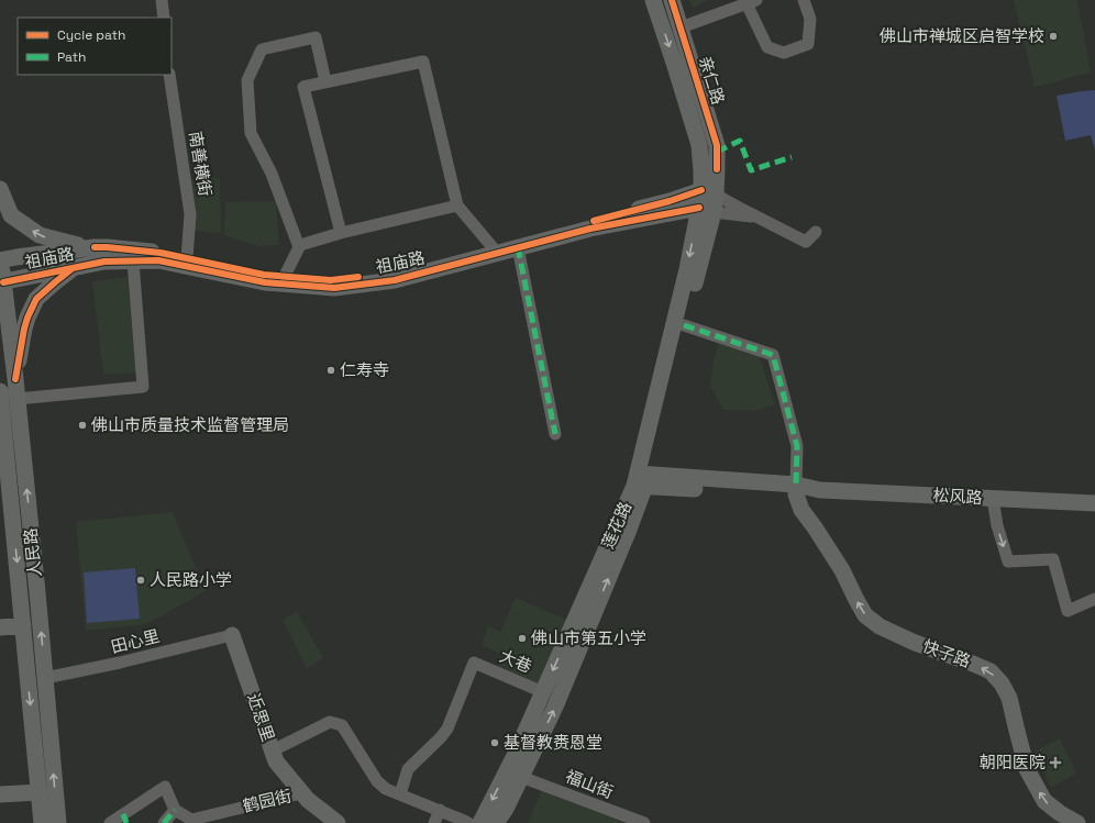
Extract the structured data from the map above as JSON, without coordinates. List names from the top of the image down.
{
  "streets": {
    "main road": [
      "亲仁路",
      "祖庙路",
      "松风路",
      "莲花路",
      "人民路",
      "快子路",
      "近思里",
      "鹤园街"
    ],
    "street": [
      "南善横街",
      "田心里",
      "大巷",
      "福山街"
    ]
  },
  "crossings": [
    ["亲仁路", "祖庙路"],
    ["南善横街", "祖庙路"],
    ["祖庙路", "莲花路"],
    ["祖庙路", "人民路"],
    ["松风路", "快子路"],
    ["莲花路", "大巷"],
    ["莲花路", "福山街"],
    ["人民路", "田心里"],
    ["田心里", "近思里"],
    ["近思里", "鹤园街"]
  ],
  "one_way": ["快子路"],
  "places": {
    "other": [
      "佛山市禅城区启智学校",
      "仁寿寺",
      "佛山市质量技术监督管理局",
      "人民路小学",
      "佛山市第五小学",
      "基督教赉恩堂"
    ],
    "health": ["朝阳医院"]
  },
  "legend": ["Cycle path", "Path"]
}
